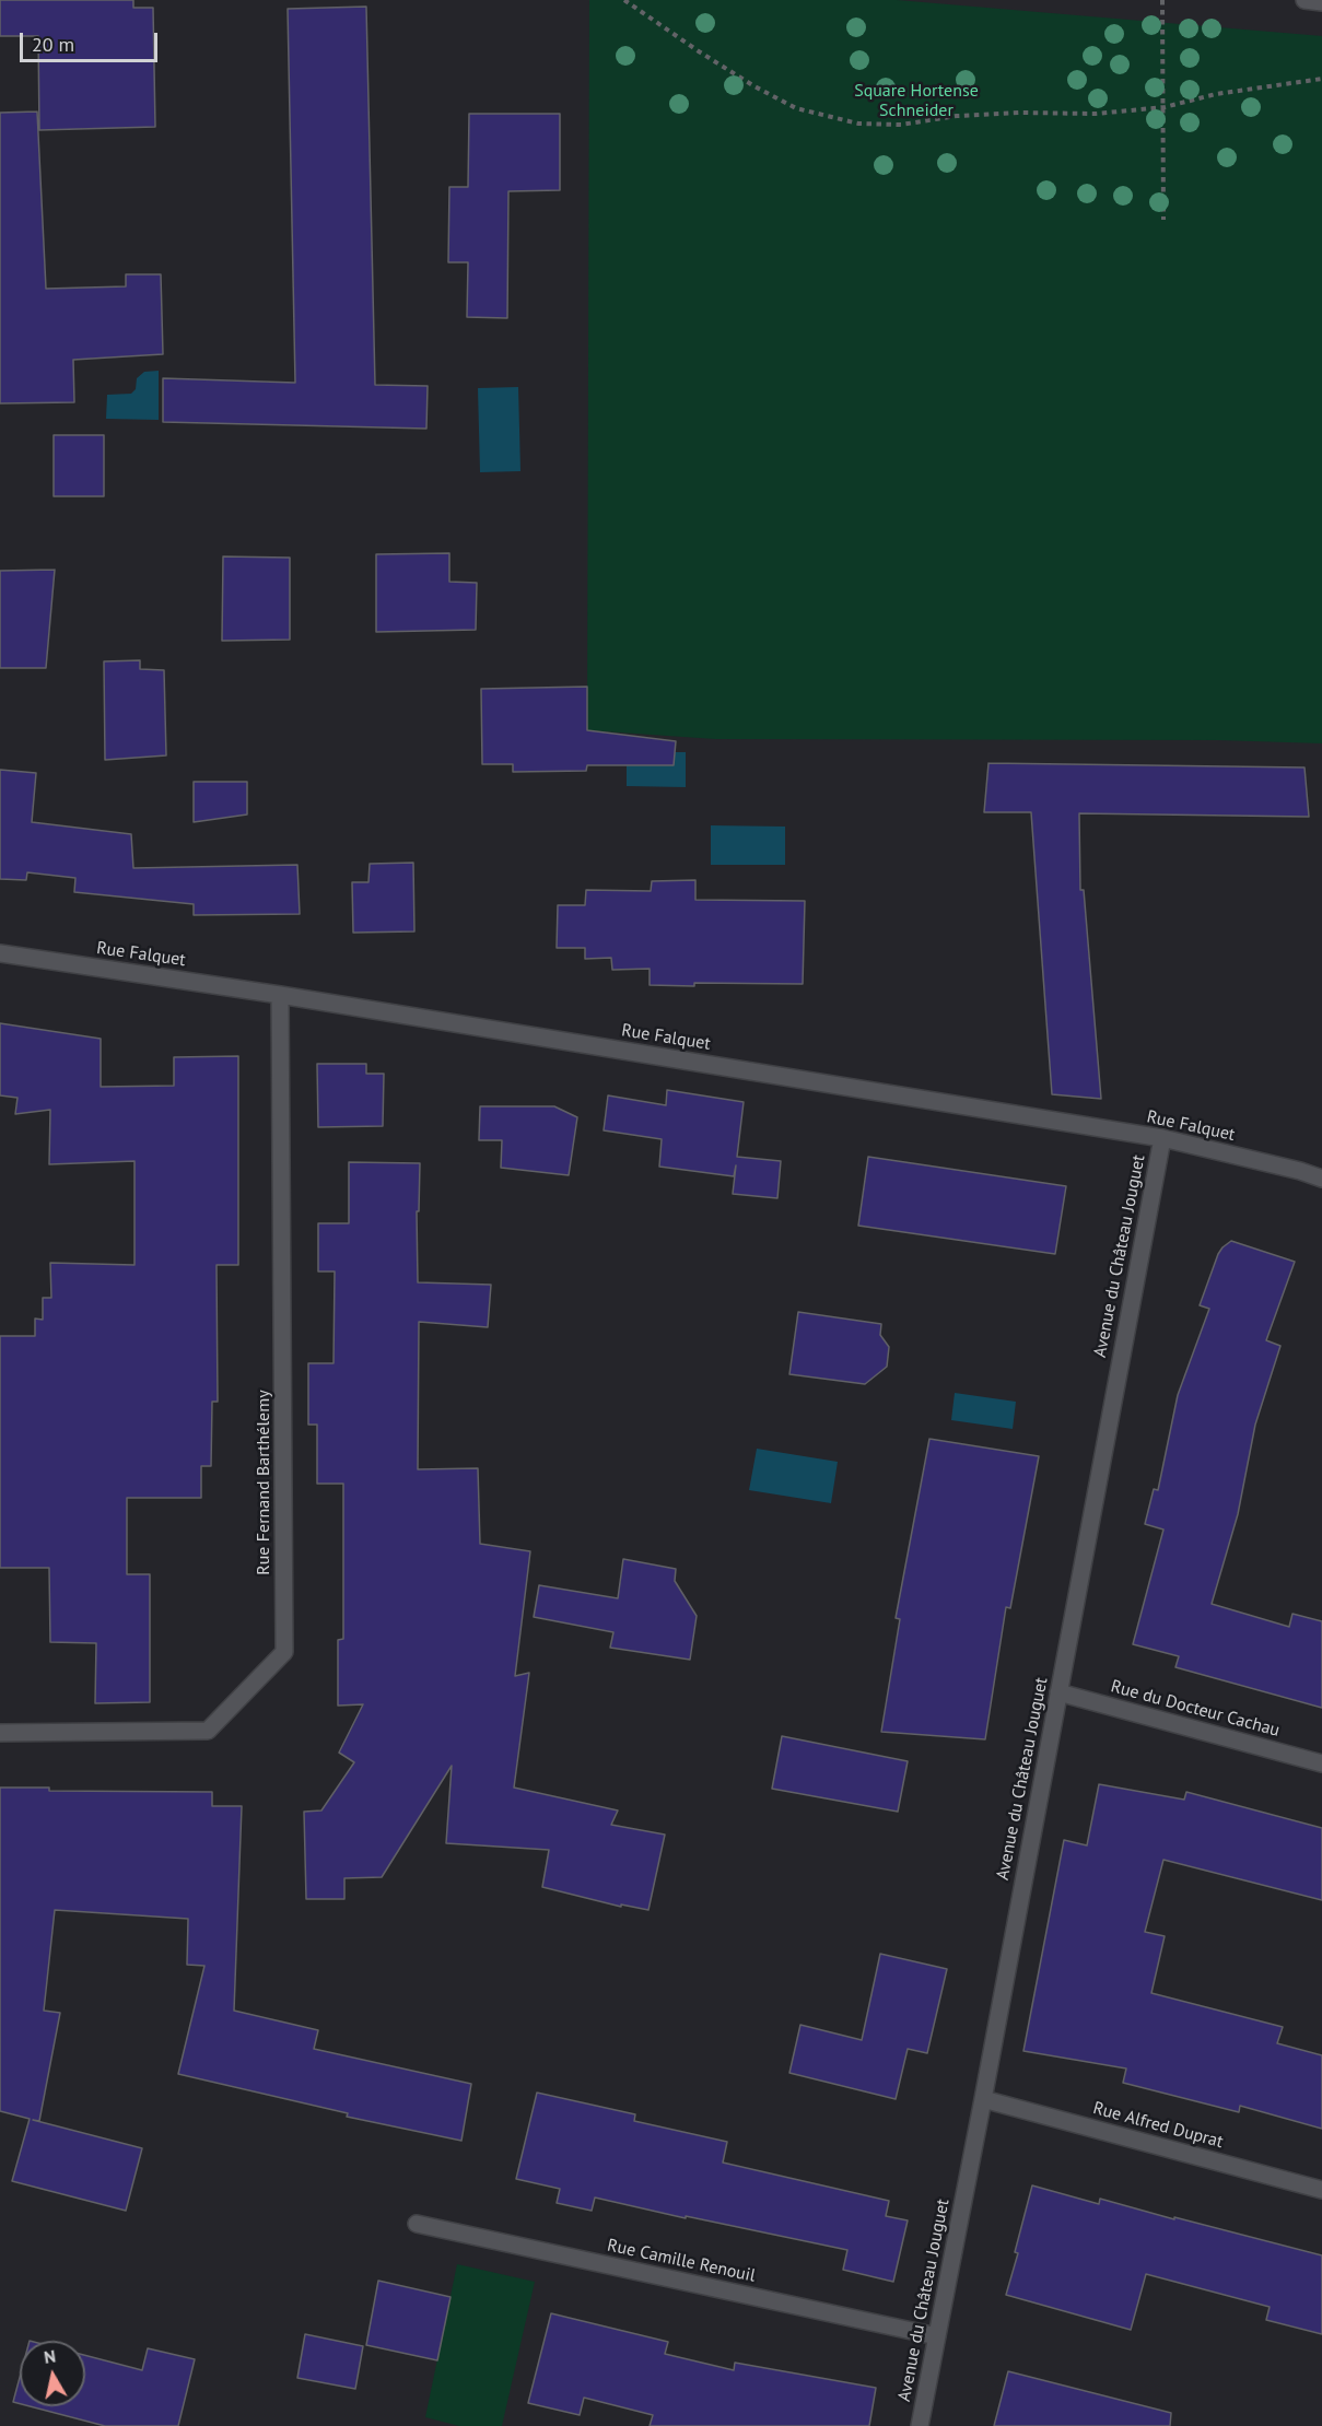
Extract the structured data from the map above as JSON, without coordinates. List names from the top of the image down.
{
  "streets": {
    "street": [
      "Rue Falquet",
      "Avenue du Château Jouguet",
      "Rue Fernand Barthélemy",
      "Rue du Docteur Cachau",
      "Rue Alfred Duprat",
      "Rue Camille Renouil"
    ]
  },
  "crossings": [
    ["Rue Falquet", "Avenue du Château Jouguet"],
    ["Rue Falquet", "Rue Fernand Barthélemy"],
    ["Avenue du Château Jouguet", "Rue du Docteur Cachau"],
    ["Avenue du Château Jouguet", "Rue Alfred Duprat"],
    ["Avenue du Château Jouguet", "Rue Camille Renouil"]
  ],
  "parks": ["Square Hortense Schneider"],
  "scale_bar": "20 m",
  "north": "top"
}
